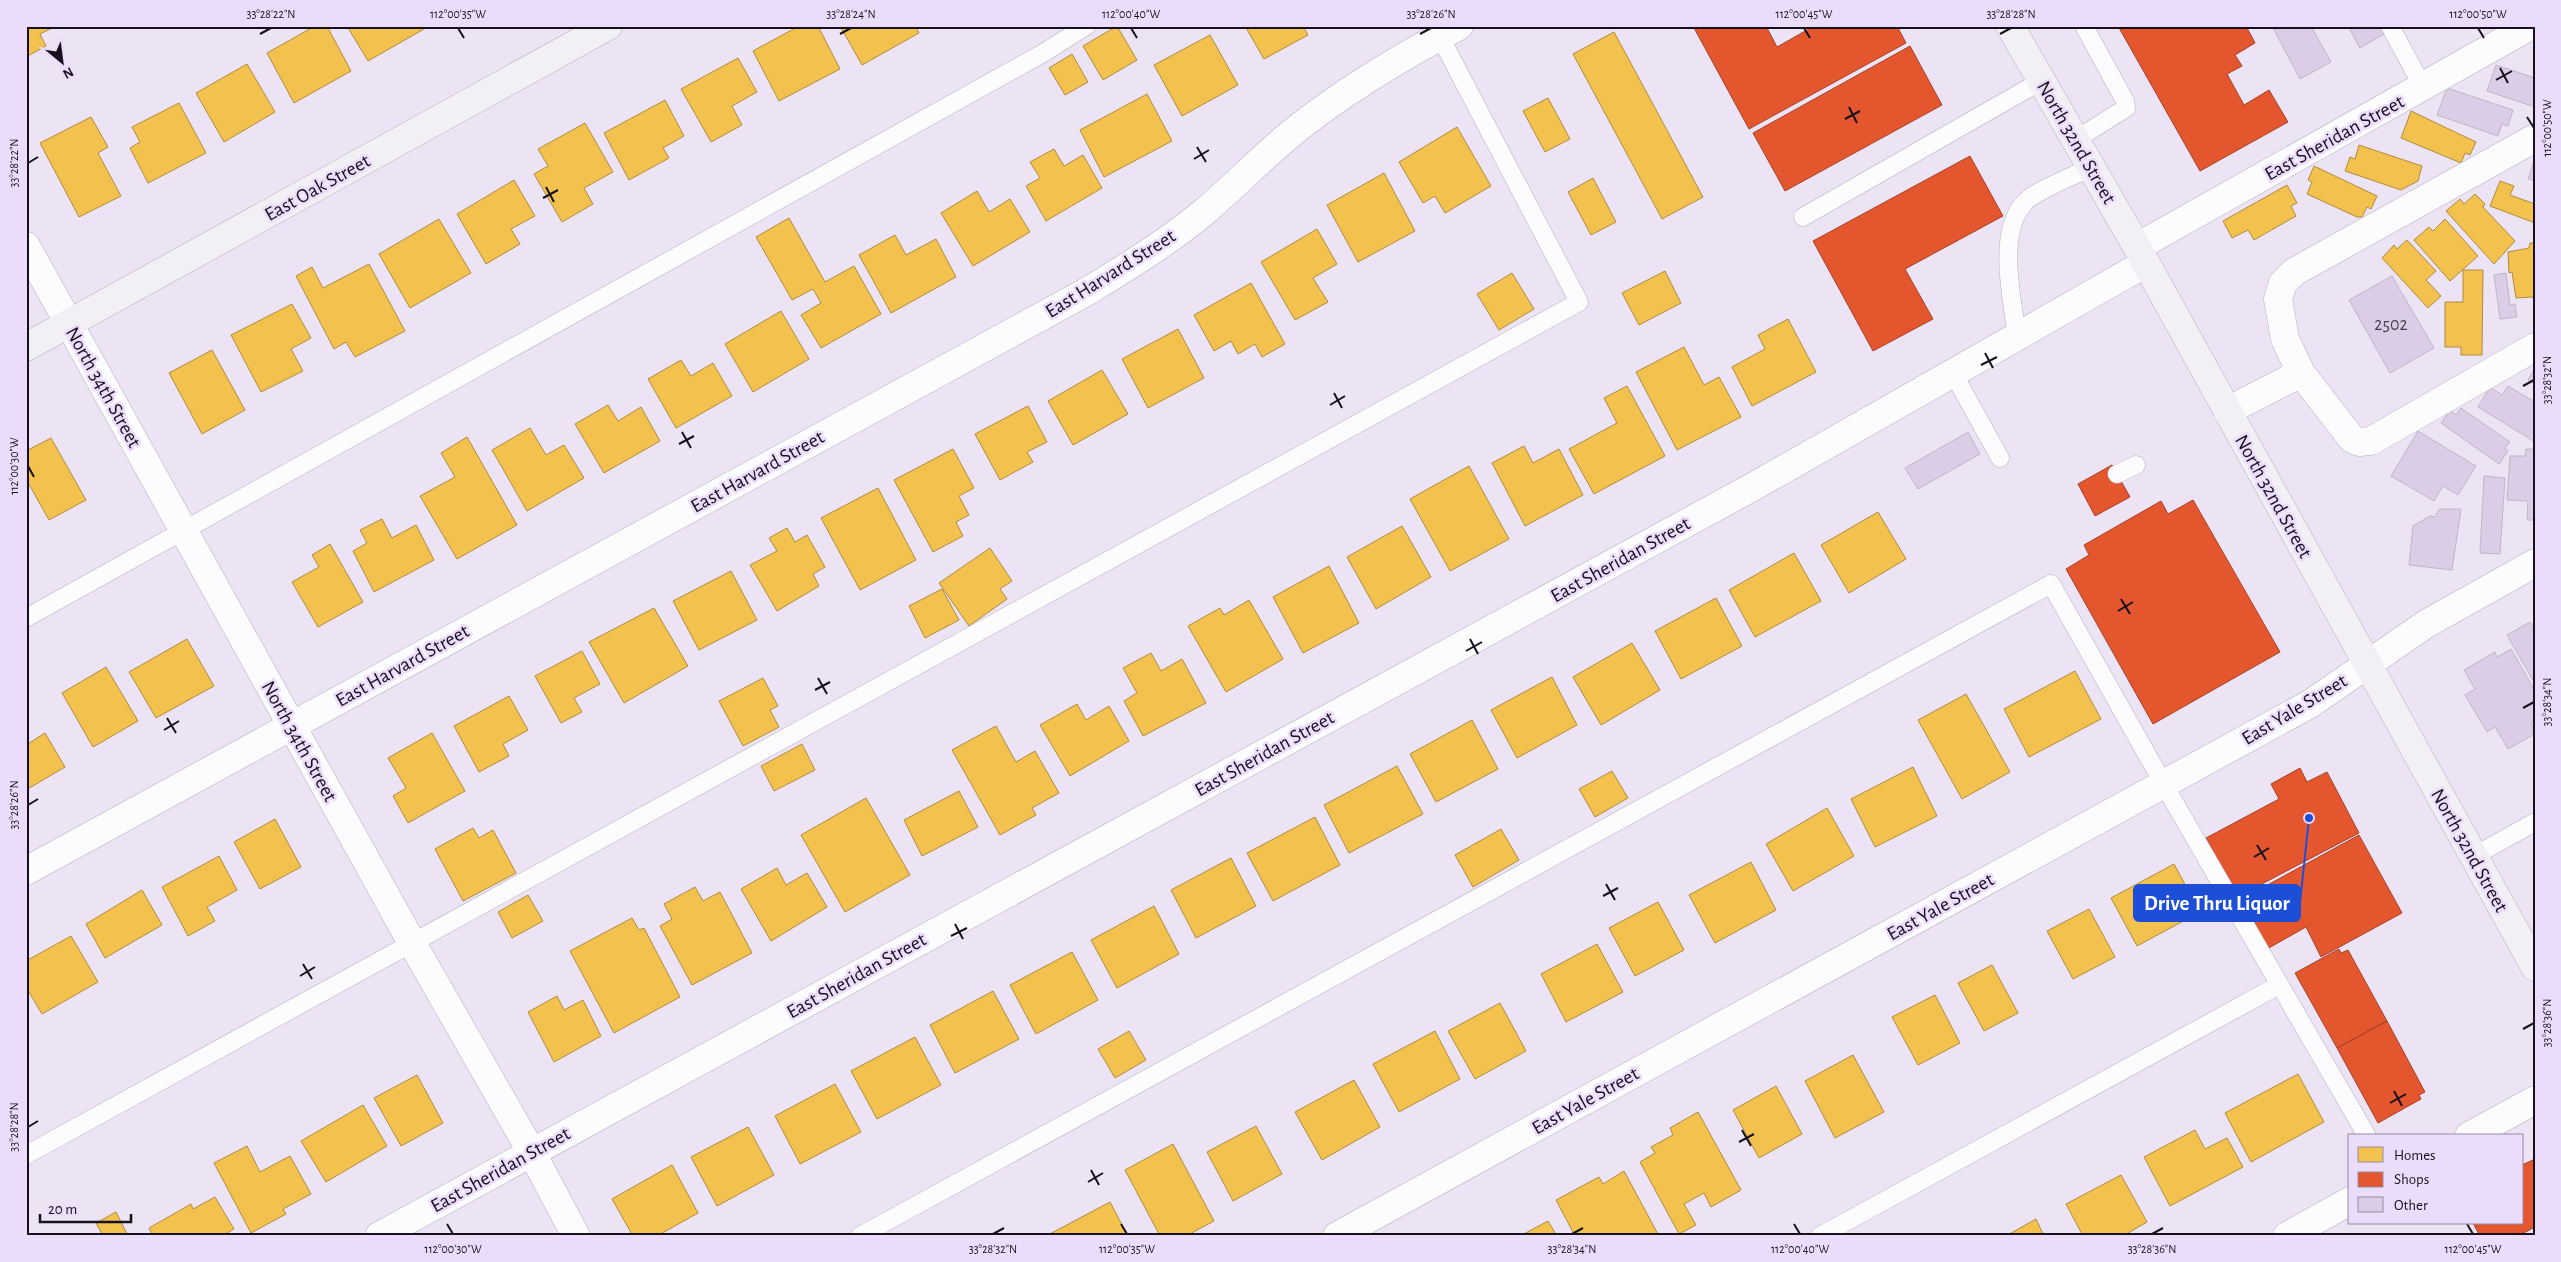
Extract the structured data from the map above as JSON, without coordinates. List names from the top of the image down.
{
  "streets": {
    "main road": ["North 32nd Street", "East Oak Street"],
    "street": [
      "East Sheridan Street",
      "East Harvard Street",
      "North 34th Street",
      "East Yale Street"
    ]
  },
  "crossings": [
    ["East Sheridan Street", "North 32nd Street"],
    ["East Sheridan Street", "North 34th Street"],
    ["North 32nd Street", "East Yale Street"],
    ["East Oak Street", "North 34th Street"],
    ["East Harvard Street", "North 34th Street"]
  ],
  "places": ["Drive Thru Liquor"],
  "house_numbers": ["2502"],
  "legend": ["Homes", "Shops", "Other"],
  "scale_bar": "20 m",
  "north": "bottom right",
  "coordinates": [
    "33°28'22\"N",
    "112°00'35\"W",
    "33°28'24\"N",
    "112°00'40\"W",
    "33°28'26\"N",
    "112°00'45\"W",
    "33°28'28\"N",
    "112°00'50\"W",
    "33°28'32\"N",
    "112°00'30\"W",
    "33°28'34\"N",
    "33°28'36\"N"
  ]
}
